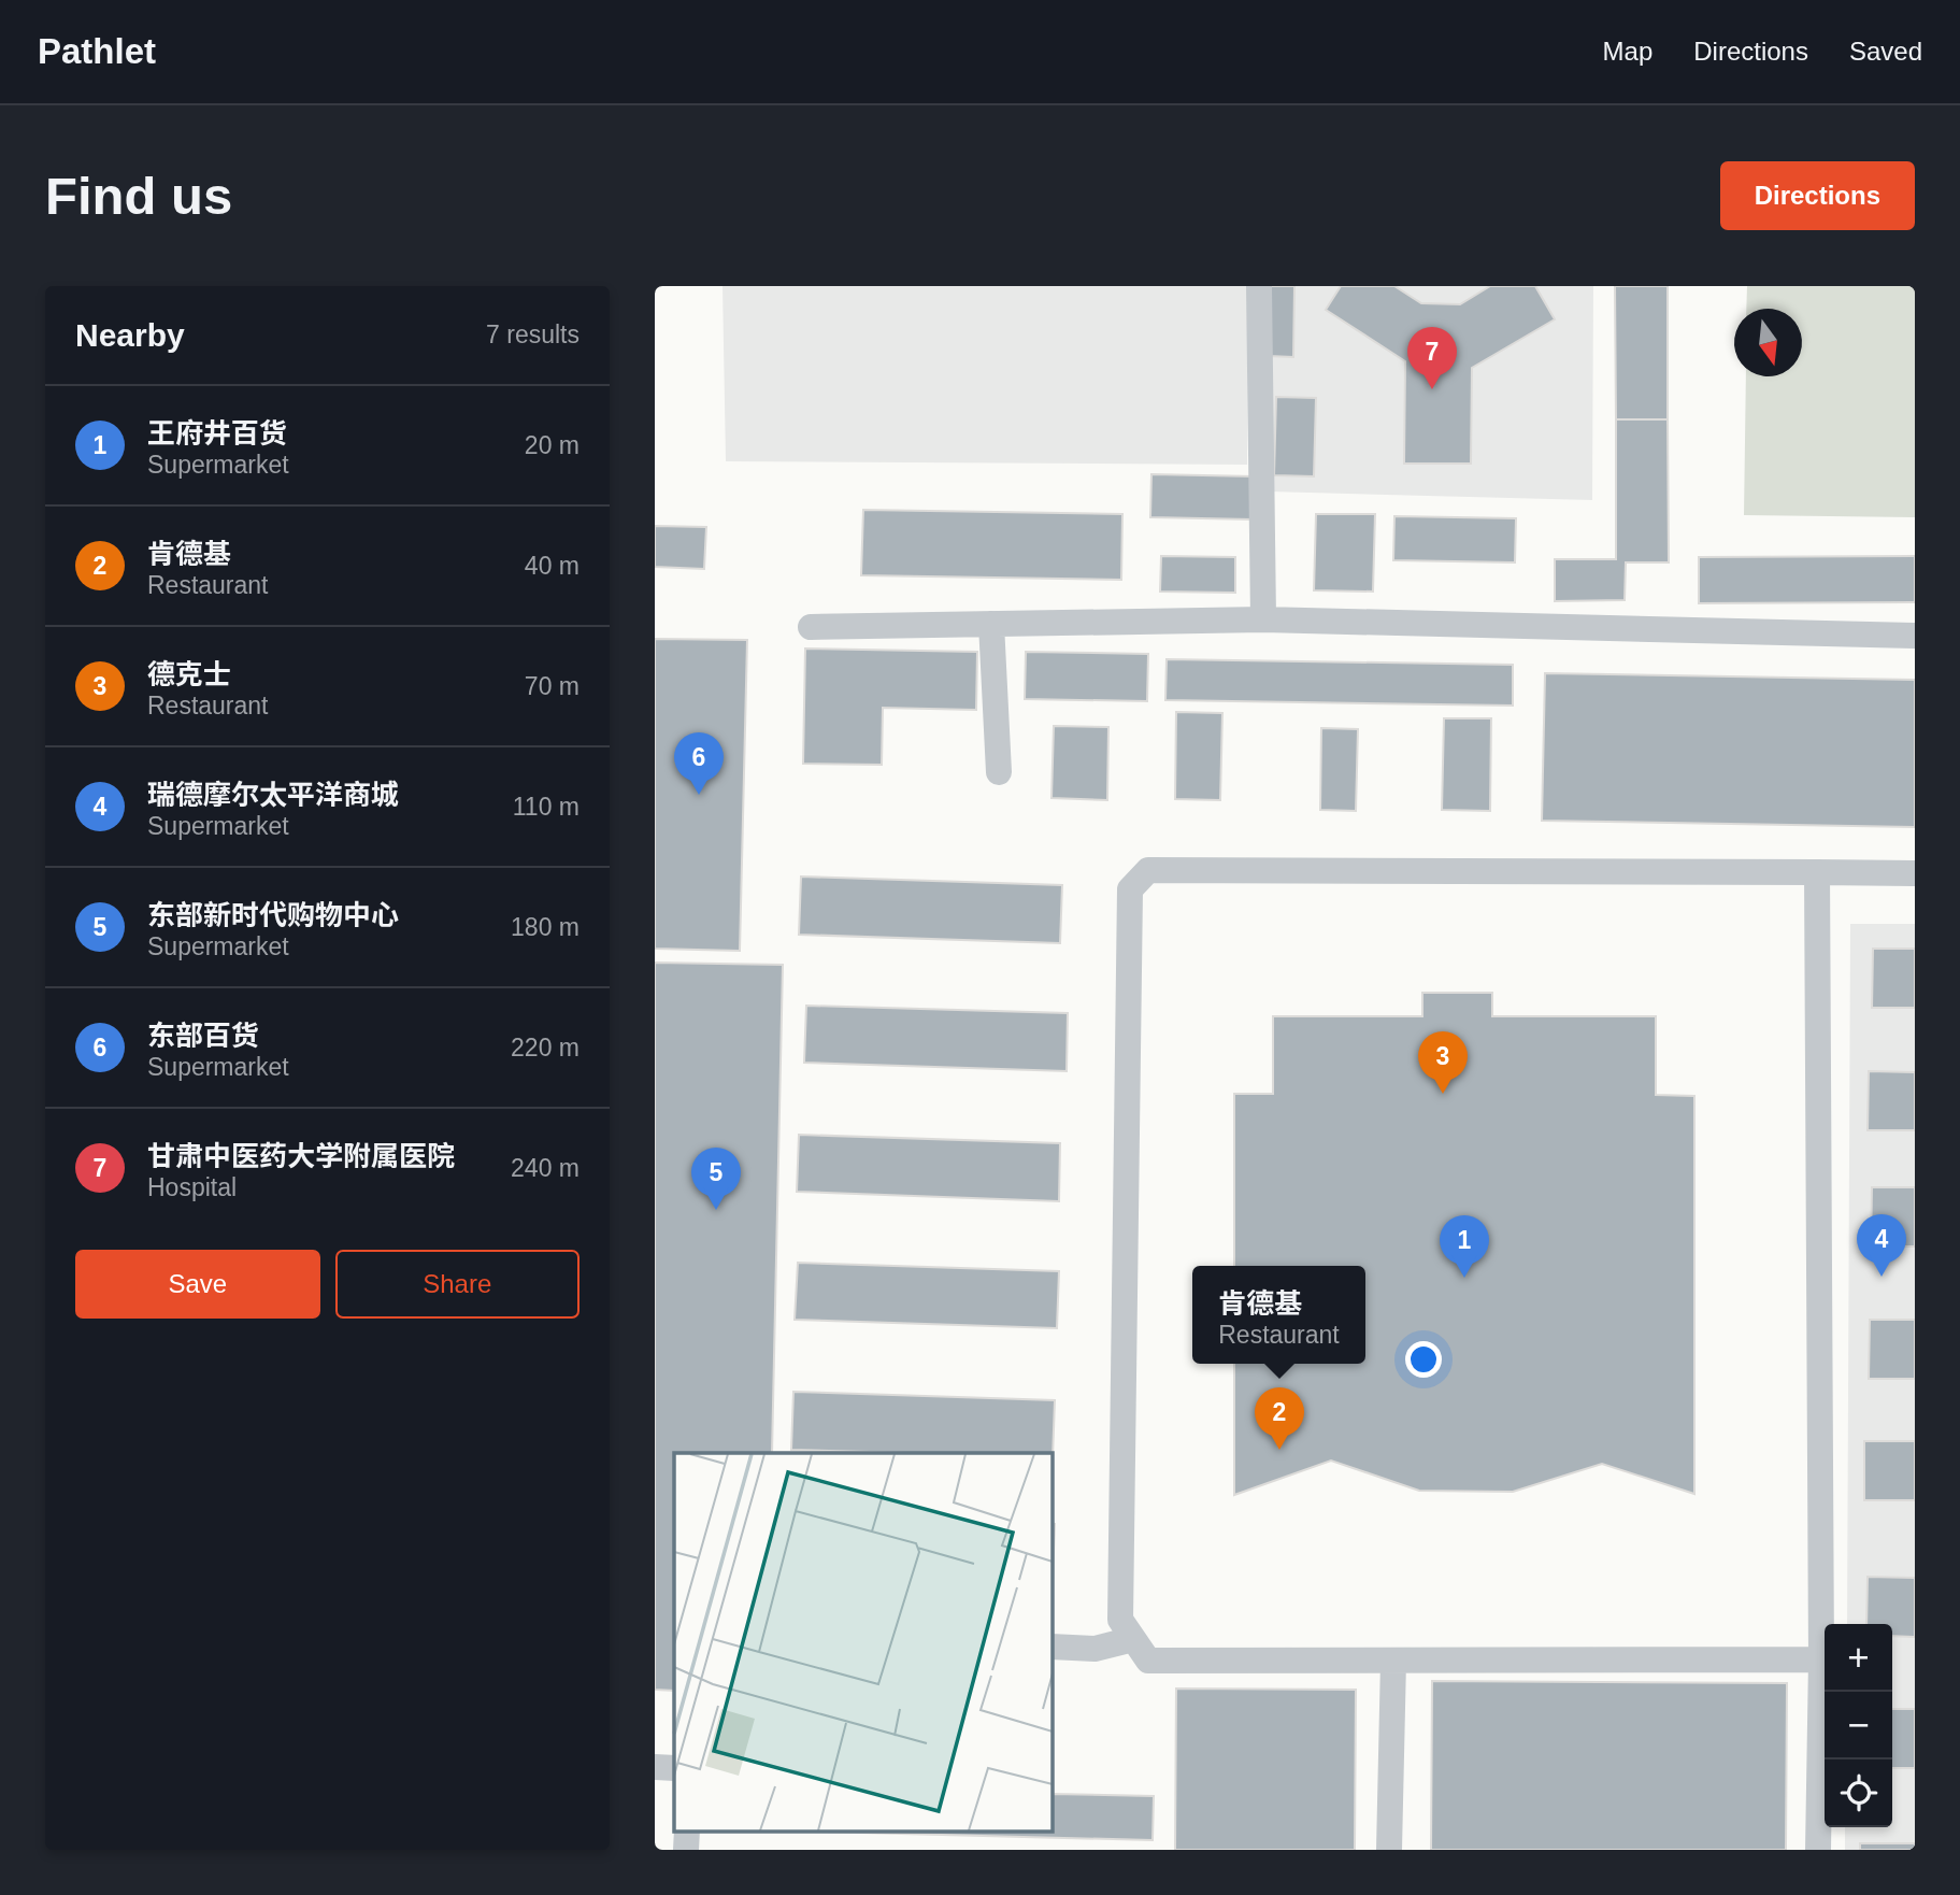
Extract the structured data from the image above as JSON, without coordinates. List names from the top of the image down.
{
  "north": "bottom",
  "page": {
    "header": "Pathlet",
    "nav": ["Map", "Directions", "Saved"],
    "buttons": [
      "Directions",
      ["Save", "Share"]
    ],
    "title": "Find us",
    "heading": ["Nearby", "7 results"],
    "pins": [
      "7",
      "6",
      "3",
      "5",
      "4",
      "1",
      "2"
    ],
    "list": [
      {
        "mark": "1",
        "name": "王府井百货",
        "note": "Supermarket",
        "value": "20 m"
      },
      {
        "mark": "2",
        "name": "肯德基",
        "note": "Restaurant",
        "value": "40 m"
      },
      {
        "mark": "3",
        "name": "德克士",
        "note": "Restaurant",
        "value": "70 m"
      },
      {
        "mark": "4",
        "name": "瑞德摩尔太平洋商城",
        "note": "Supermarket",
        "value": "110 m"
      },
      {
        "mark": "5",
        "name": "东部新时代购物中心",
        "note": "Supermarket",
        "value": "180 m"
      },
      {
        "mark": "6",
        "name": "东部百货",
        "note": "Supermarket",
        "value": "220 m"
      },
      {
        "mark": "7",
        "name": "甘肃中医药大学附属医院",
        "note": "Hospital",
        "value": "240 m"
      }
    ],
    "popup": ["肯德基", "Restaurant"],
    "map_buttons": ["+", "−"]
  }
}
